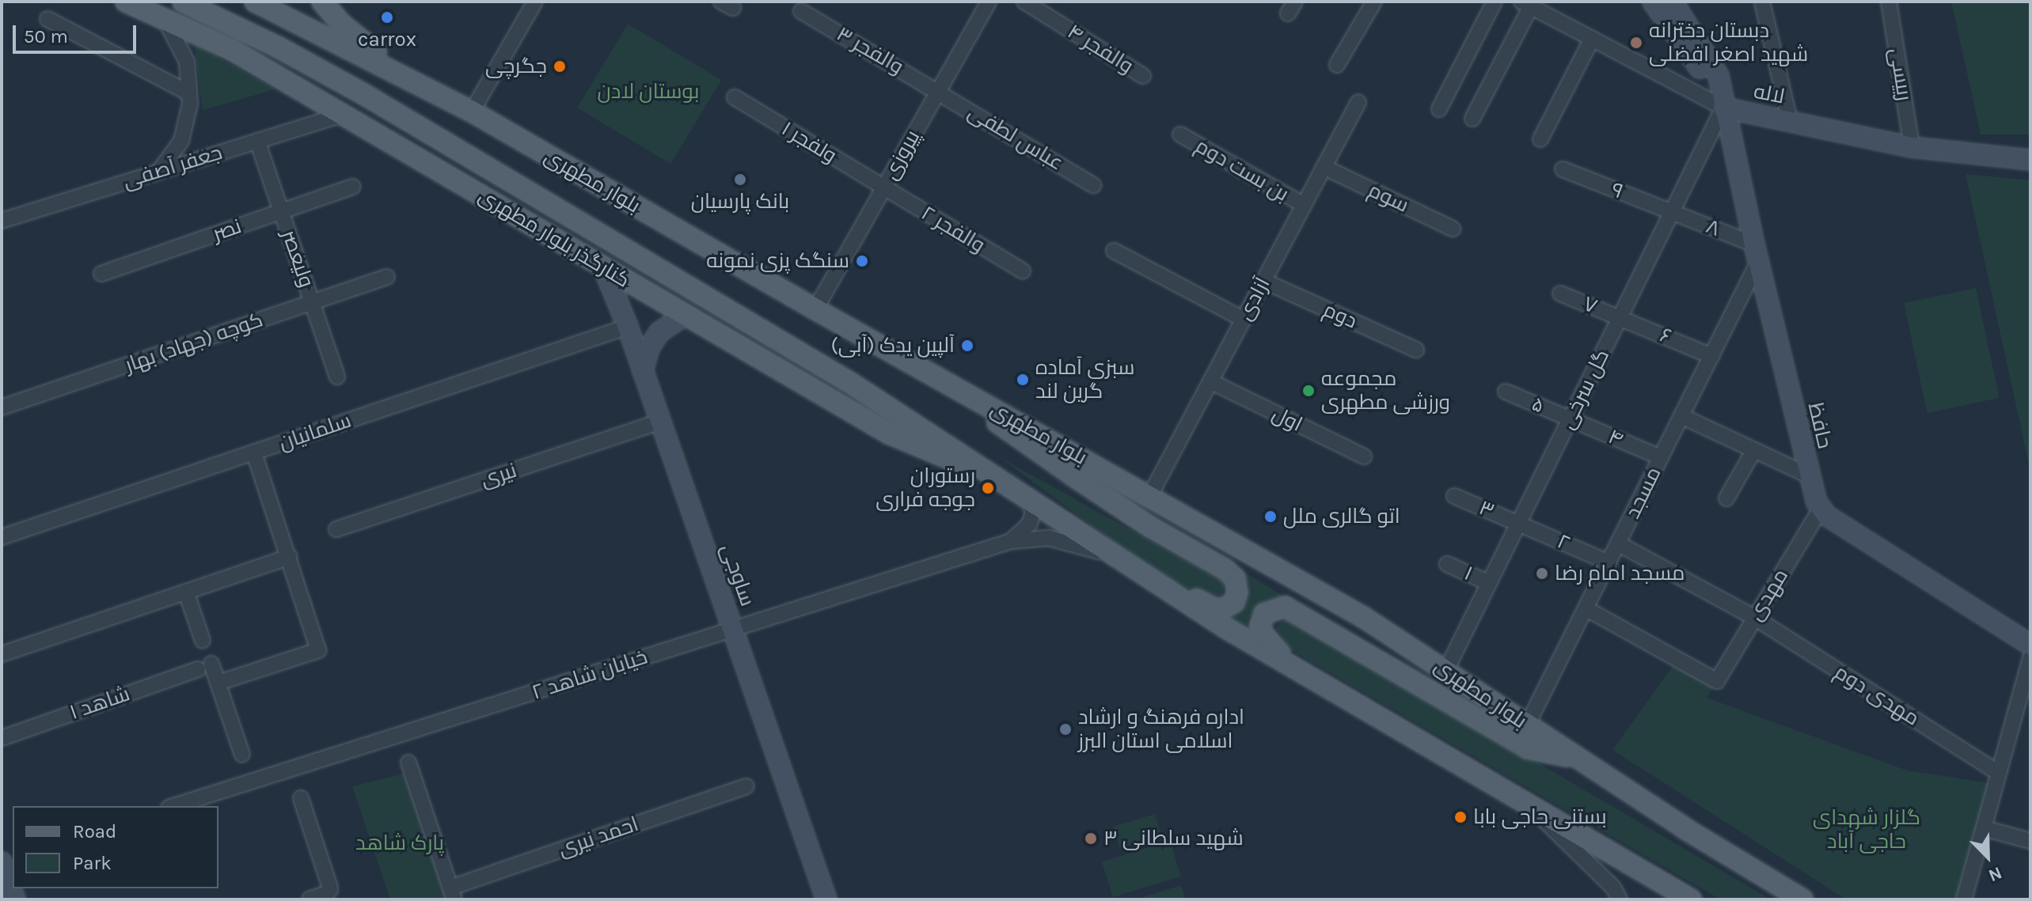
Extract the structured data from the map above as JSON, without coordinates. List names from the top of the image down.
{
  "streets": {
    "main road": ["بلوار مطهری", "کنارگذر بلوار مطهری"],
    "street": [
      "والفجر ۴",
      "والفجر ۳",
      "رییسی",
      "لاله",
      "عباس لطفی",
      "ولفجر ۱",
      "پیروزی",
      "جعفر آصفی",
      "بن بست دوم",
      "۹",
      "سوم",
      "۸",
      "والفجر ۲",
      "نصر",
      "ولیعصر",
      "آزادی",
      "۷",
      "دوم",
      "۶",
      "کوچه (جهاد) بهار",
      "گل سرخی",
      "۵",
      "اول",
      "حافظ",
      "سلمانیان",
      "۴",
      "نیری",
      "مسجد",
      "۳",
      "۲",
      "۱",
      "ساوجی",
      "مهدی",
      "خیابان شاهد ۲",
      "مهدی دوم",
      "شاهد ۱",
      "احمد نیری"
    ]
  },
  "crossings": [
    ["والفجر ۳", "عباس لطفی"],
    ["والفجر ۳", "پیروزی"],
    ["رییسی", "لاله"],
    ["لاله", "گل سرخی"],
    ["لاله", "حافظ"],
    ["عباس لطفی", "پیروزی"],
    ["ولفجر ۱", "پیروزی"],
    ["ولفجر ۱", "والفجر ۲"],
    ["پیروزی", "بلوار مطهری"],
    ["پیروزی", "والفجر ۲"],
    ["جعفر آصفی", "کنارگذر بلوار مطهری"],
    ["جعفر آصفی", "ولیعصر"],
    ["بن بست دوم", "آزادی"],
    ["بلوار مطهری", "کنارگذر بلوار مطهری"],
    ["بلوار مطهری", "آزادی"],
    ["بلوار مطهری", "گل سرخی"],
    ["بلوار مطهری", "مسجد"],
    ["بلوار مطهری", "خیابان شاهد ۲"],
    ["۹", "۸"],
    ["۹", "گل سرخی"],
    ["سوم", "آزادی"],
    ["۸", "گل سرخی"],
    ["۸", "حافظ"],
    ["۸", "مسجد"],
    ["نصر", "ولیعصر"],
    ["کنارگذر بلوار مطهری", "ساوجی"],
    ["ولیعصر", "کوچه (جهاد) بهار"],
    ["آزادی", "دوم"],
    ["آزادی", "اول"],
    ["۷", "۶"],
    ["۷", "گل سرخی"],
    ["۶", "گل سرخی"],
    ["۶", "مسجد"],
    ["گل سرخی", "۵"],
    ["گل سرخی", "حافظ"],
    ["گل سرخی", "۴"],
    ["گل سرخی", "۳"],
    ["گل سرخی", "۲"],
    ["گل سرخی", "۱"],
    ["۵", "۴"],
    ["حافظ", "مسجد"],
    ["حافظ", "مهدی"],
    ["سلمانیان", "ساوجی"],
    ["۴", "مسجد"],
    ["نیری", "ساوجی"],
    ["مسجد", "۲"],
    ["مسجد", "مهدی"],
    ["۳", "۲"],
    ["ساوجی", "خیابان شاهد ۲"],
    ["مهدی", "مهدی دوم"]
  ],
  "parks": ["بوستان لادن", "گلزار شهدای حاجی آباد", "پارک شاهد"],
  "places": [
    "carrox",
    "دبستان دخترانه شهید اصغر افضلی",
    "جگرچی",
    "بانک پارسیان",
    "سنگک پزی نمونه",
    "آلپین یدک (آبی)",
    "سبزی آماده گرین لند",
    "مجموعه ورزشی مطهری",
    "رستوران جوجه فراری",
    "اتو گالری ملل",
    "مسجد امام رضا",
    "اداره فرهنگ و ارشاد اسلامی استان البرز",
    "بستنی حاجی بابا",
    "شهید سلطانی ۳"
  ],
  "legend": ["Road", "Park"],
  "scale_bar": "50 m",
  "north": "bottom right"
}
